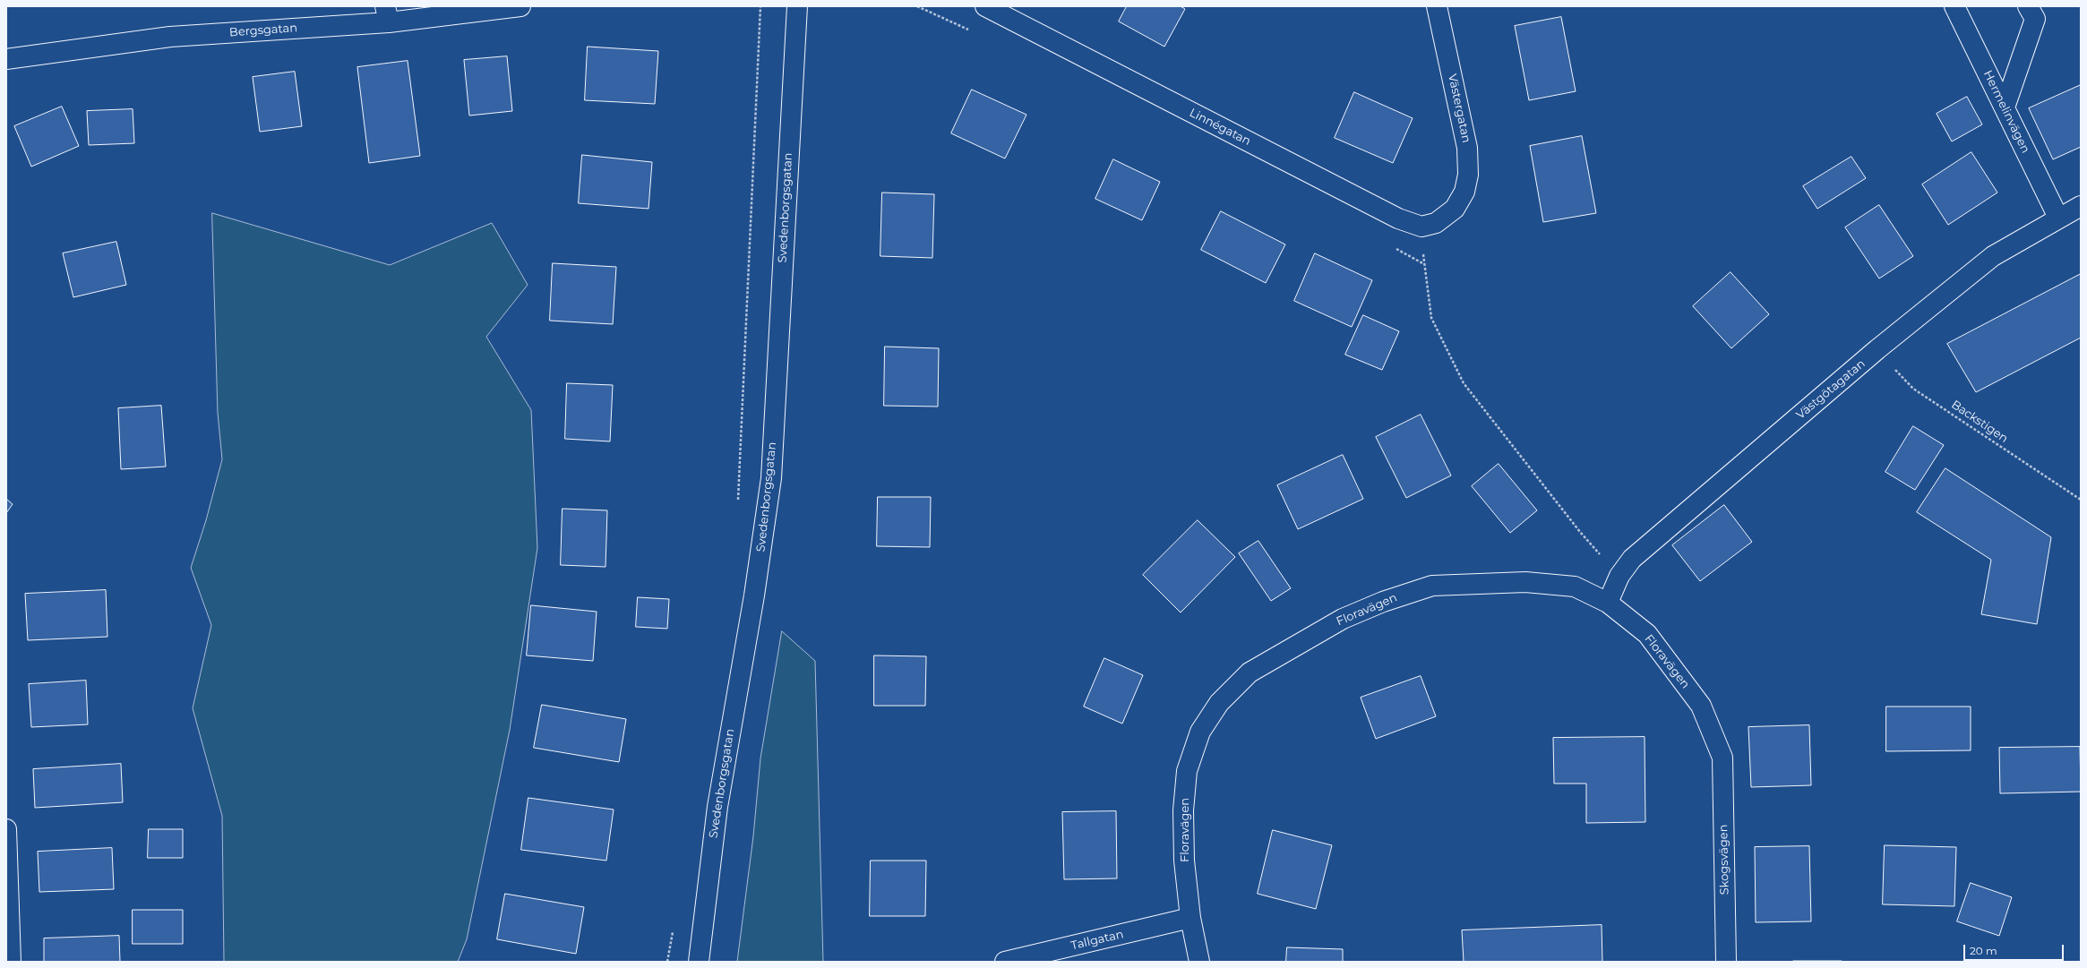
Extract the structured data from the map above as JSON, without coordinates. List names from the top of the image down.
{
  "streets": {
    "street": [
      "Bergsgatan",
      "Västergatan",
      "Hermelinvägen",
      "Linnégatan",
      "Svedenborgsgatan",
      "Västgötagatan",
      "Floravägen",
      "Skogsvägen",
      "Tallgatan"
    ],
    "path": ["Backstigen"]
  },
  "crossings": [
    ["Västergatan", "Linnégatan"],
    ["Hermelinvägen", "Västgötagatan"],
    ["Västgötagatan", "Backstigen"],
    ["Västgötagatan", "Floravägen"],
    ["Floravägen", "Skogsvägen"],
    ["Floravägen", "Tallgatan"]
  ],
  "scale_bar": "20 m"
}
